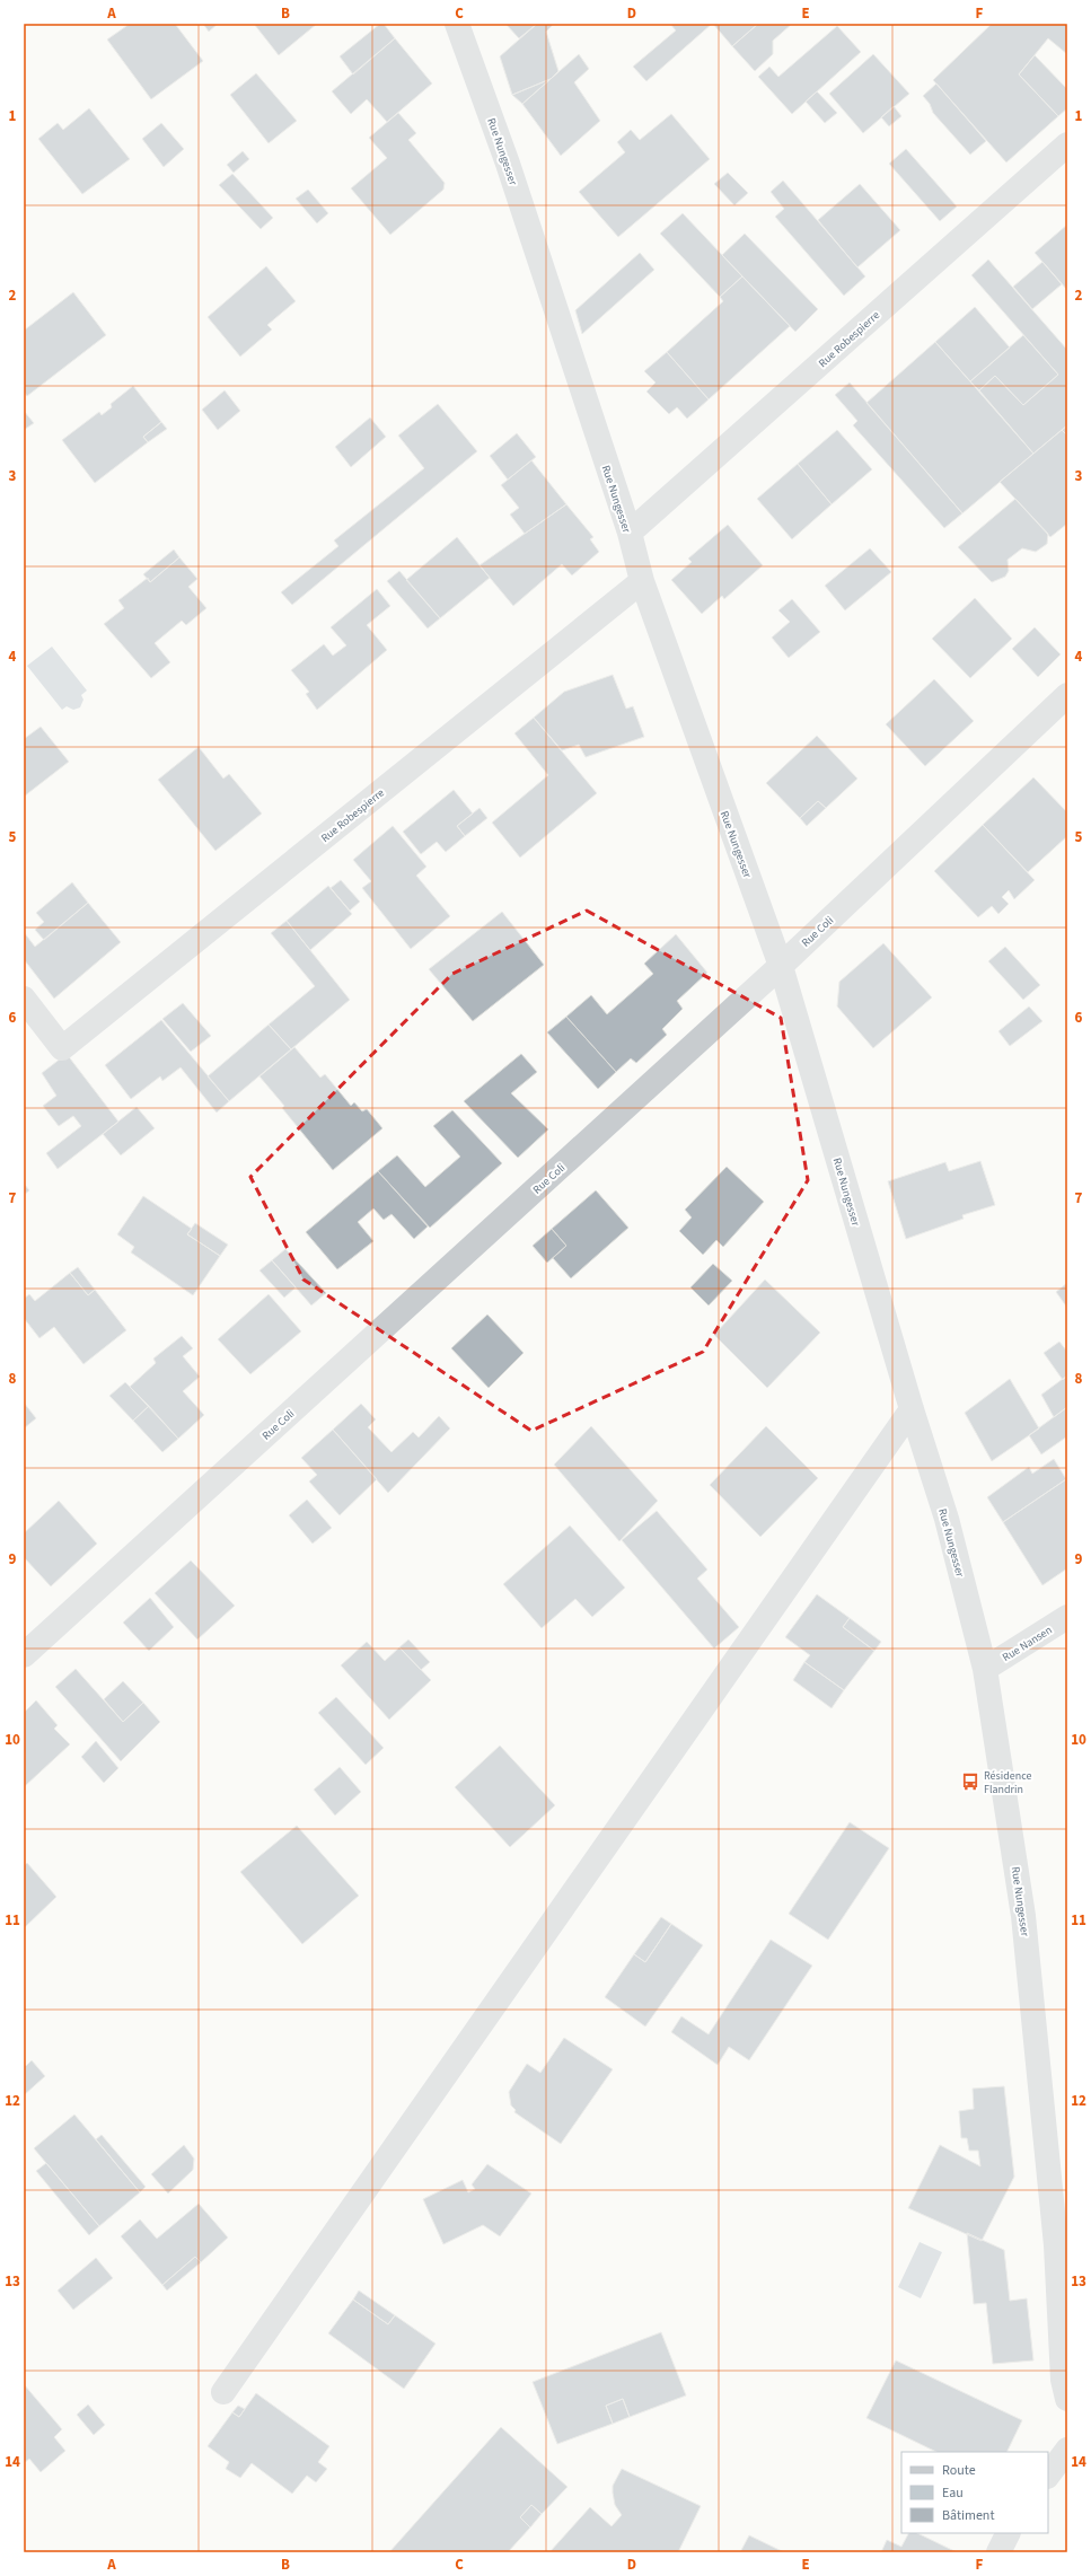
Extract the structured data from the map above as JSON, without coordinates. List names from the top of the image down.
{
  "streets": {
    "street": [
      "Rue Nungesser",
      "Rue Robespierre",
      "Rue Coli",
      "Rue Nansen"
    ]
  },
  "crossings": [
    ["Rue Nungesser", "Rue Robespierre"],
    ["Rue Nungesser", "Rue Coli"],
    ["Rue Nungesser", "Rue Nansen"]
  ],
  "places": {
    "bus stop": ["Résidence Flandrin"]
  },
  "legend": ["Route", "Eau", "Bâtiment"],
  "grid": {
    "columns": [
      "A",
      "B",
      "C",
      "D",
      "E",
      "F"
    ],
    "rows": [
      "1",
      "2",
      "3",
      "4",
      "5",
      "6",
      "7",
      "8",
      "9",
      "10",
      "11",
      "12",
      "13",
      "14"
    ]
  }
}
